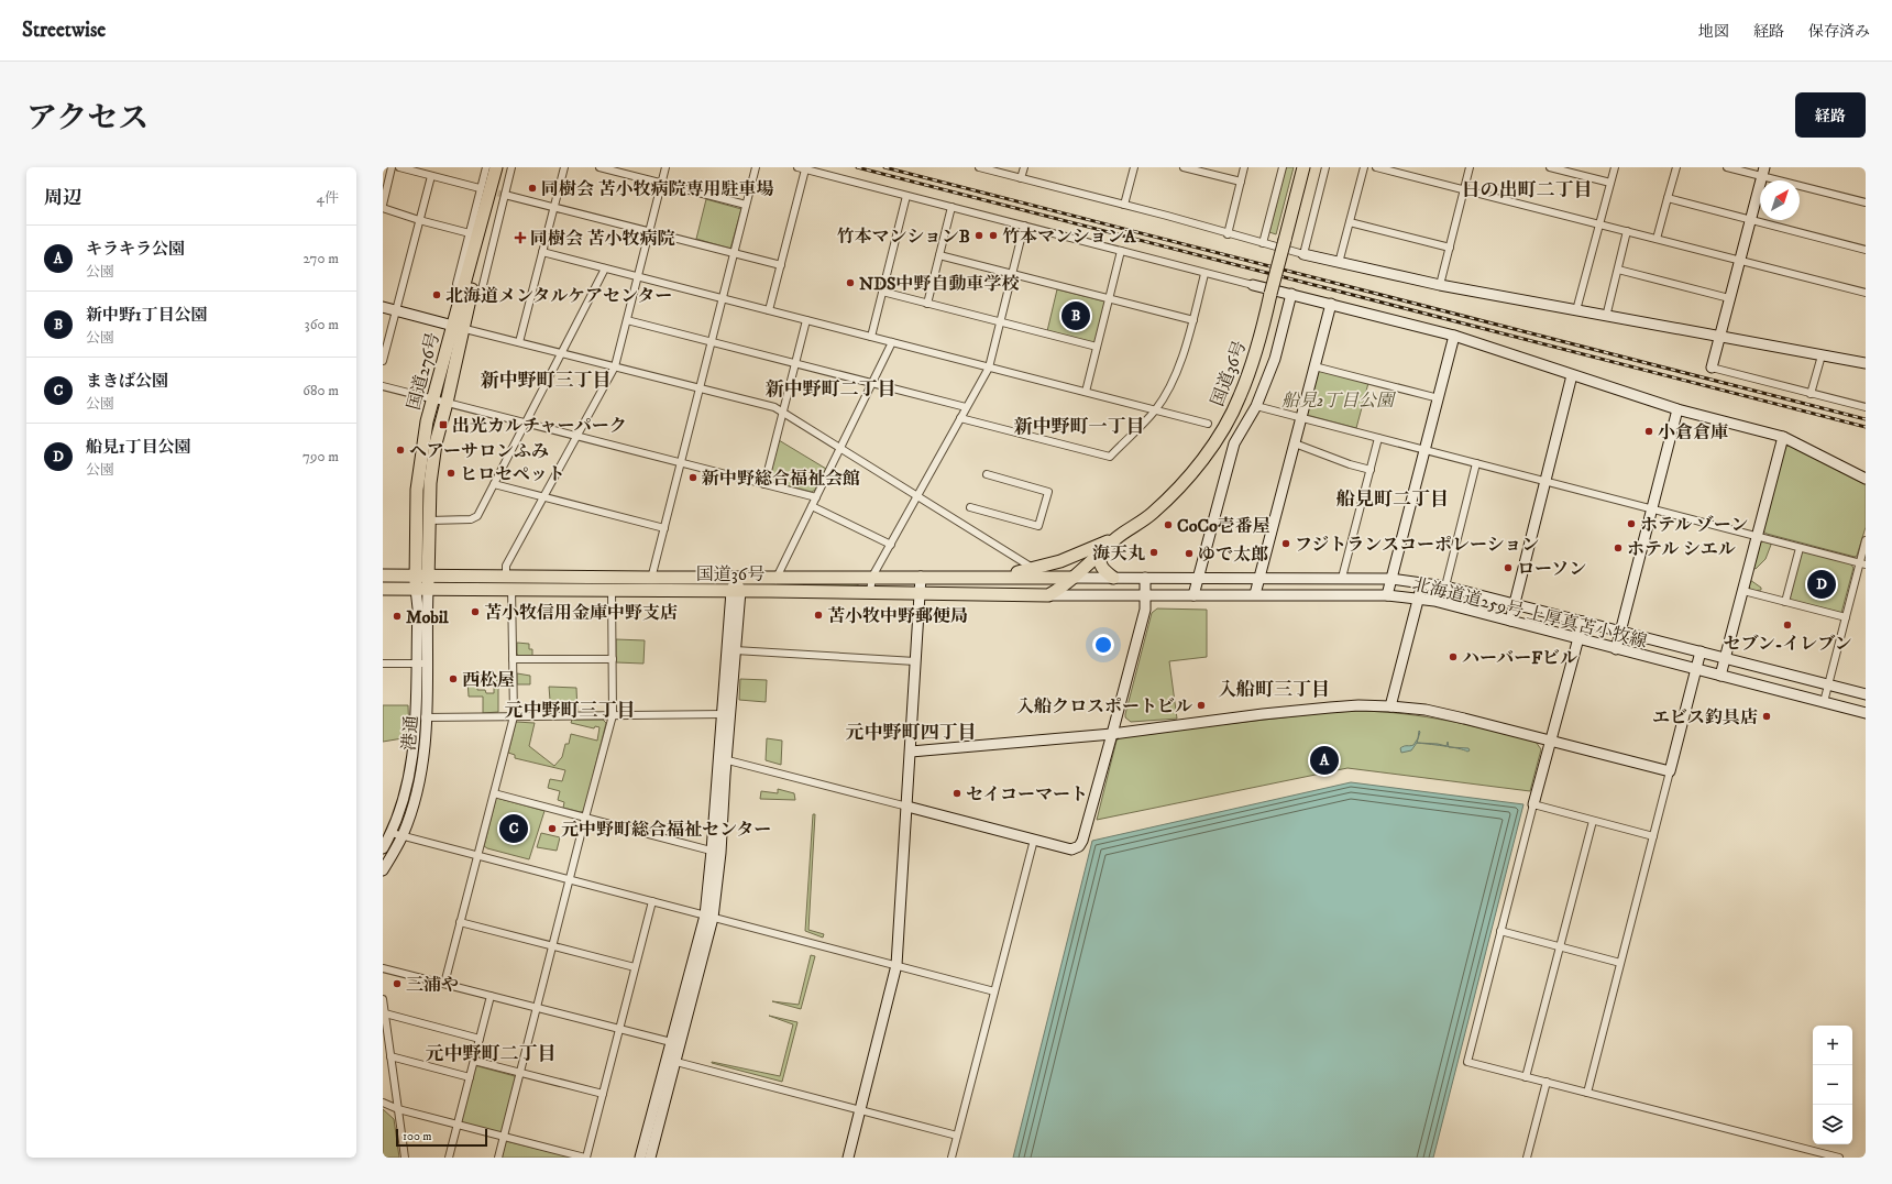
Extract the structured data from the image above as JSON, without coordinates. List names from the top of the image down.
{
  "streets": {
    "highway": ["国道276号", "国道36号"],
    "street": ["北海道道259号 上厚真苫小牧線", "港通"]
  },
  "crossings": [
    ["国道276号", "国道36号"],
    ["国道276号", "港通"],
    ["国道36号", "北海道道259号 上厚真苫小牧線"],
    ["国道36号", "港通"]
  ],
  "districts": [
    "日の出町二丁目",
    "新中野町三丁目",
    "新中野町二丁目",
    "新中野町一丁目",
    "船見町二丁目",
    "入船町三丁目",
    "元中野町三丁目",
    "元中野町四丁目",
    "元中野町二丁目"
  ],
  "parks": ["船見2丁目公園"],
  "places": {
    "other": [
      "同樹会 苫小牧病院専用駐車場",
      "竹本マンションB",
      "竹本マンションA",
      "NDS中野自動車学校",
      "北海道メンタルケアセンター",
      "小倉倉庫",
      "ヘアーサロンふみ",
      "ヒロセペット",
      "新中野総合福祉会館",
      "ホテル ゾーン",
      "CoCo壱番屋",
      "フジトランスコーポレーション",
      "ホテル シエル",
      "海天丸",
      "ゆで太郎",
      "ローソン",
      "苫小牧信用金庫中野支店",
      "苫小牧中野郵便局",
      "Mobil",
      "セブン-イレブン",
      "ハーバーFビル",
      "西松屋",
      "入船クロスポートビル",
      "エビス釣具店",
      "セイコーマート",
      "元中野町総合福祉センター",
      "三浦や"
    ],
    "health": ["同樹会 苫小牧病院"],
    "transit": ["出光カルチャーパーク"]
  },
  "scale_bar": "100 m",
  "north": "top right",
  "page": {
    "header": "Streetwise",
    "nav": ["地図", "経路", "保存済み"],
    "title": "アクセス",
    "buttons": "経路",
    "heading": ["周辺", "4件"],
    "list": [
      {
        "mark": "A",
        "name": "キラキラ公園",
        "note": "公園",
        "value": "270 m"
      },
      {
        "mark": "B",
        "name": "新中野1丁目公園",
        "note": "公園",
        "value": "360 m"
      },
      {
        "mark": "C",
        "name": "まきば公園",
        "note": "公園",
        "value": "680 m"
      },
      {
        "mark": "D",
        "name": "船見1丁目公園",
        "note": "公園",
        "value": "790 m"
      }
    ],
    "pins": [
      "B",
      "D",
      "A",
      "C"
    ],
    "map_buttons": ["+", "−"],
    "scale": "100 m"
  }
}
